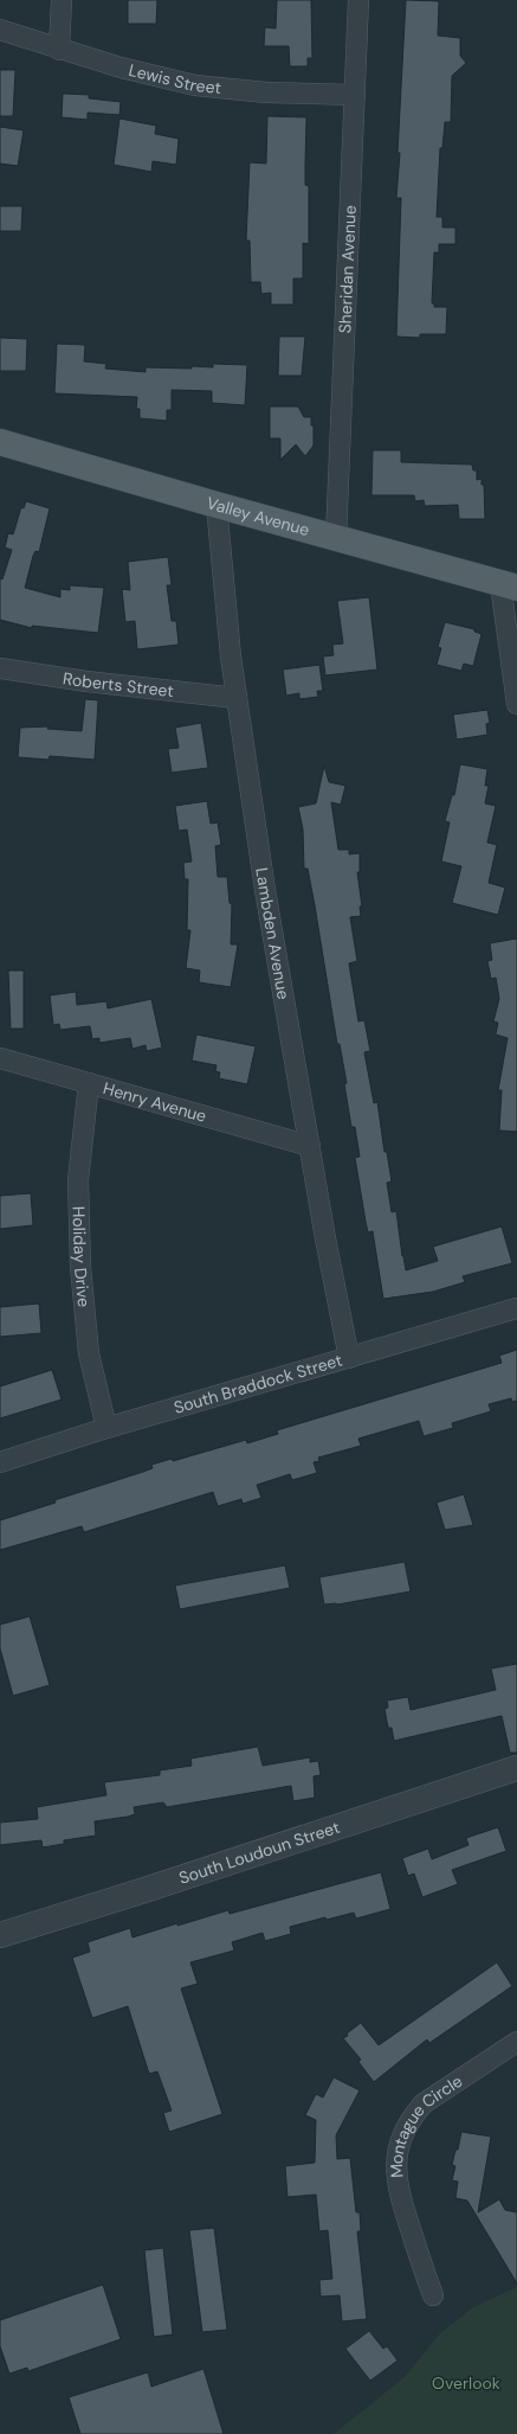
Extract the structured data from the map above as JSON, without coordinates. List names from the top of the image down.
{
  "streets": {
    "main road": ["Valley Avenue"],
    "street": [
      "Lewis Street",
      "Sheridan Avenue",
      "Roberts Street",
      "Lambden Avenue",
      "Henry Avenue",
      "Holiday Drive",
      "South Braddock Street",
      "South Loudoun Street",
      "Montague Circle"
    ]
  },
  "crossings": [
    ["Lewis Street", "Sheridan Avenue"],
    ["Sheridan Avenue", "Valley Avenue"],
    ["Valley Avenue", "Lambden Avenue"],
    ["Roberts Street", "Lambden Avenue"],
    ["Lambden Avenue", "Henry Avenue"],
    ["Lambden Avenue", "South Braddock Street"],
    ["Henry Avenue", "Holiday Drive"],
    ["Holiday Drive", "South Braddock Street"]
  ],
  "parks": ["Overlook"]
}
